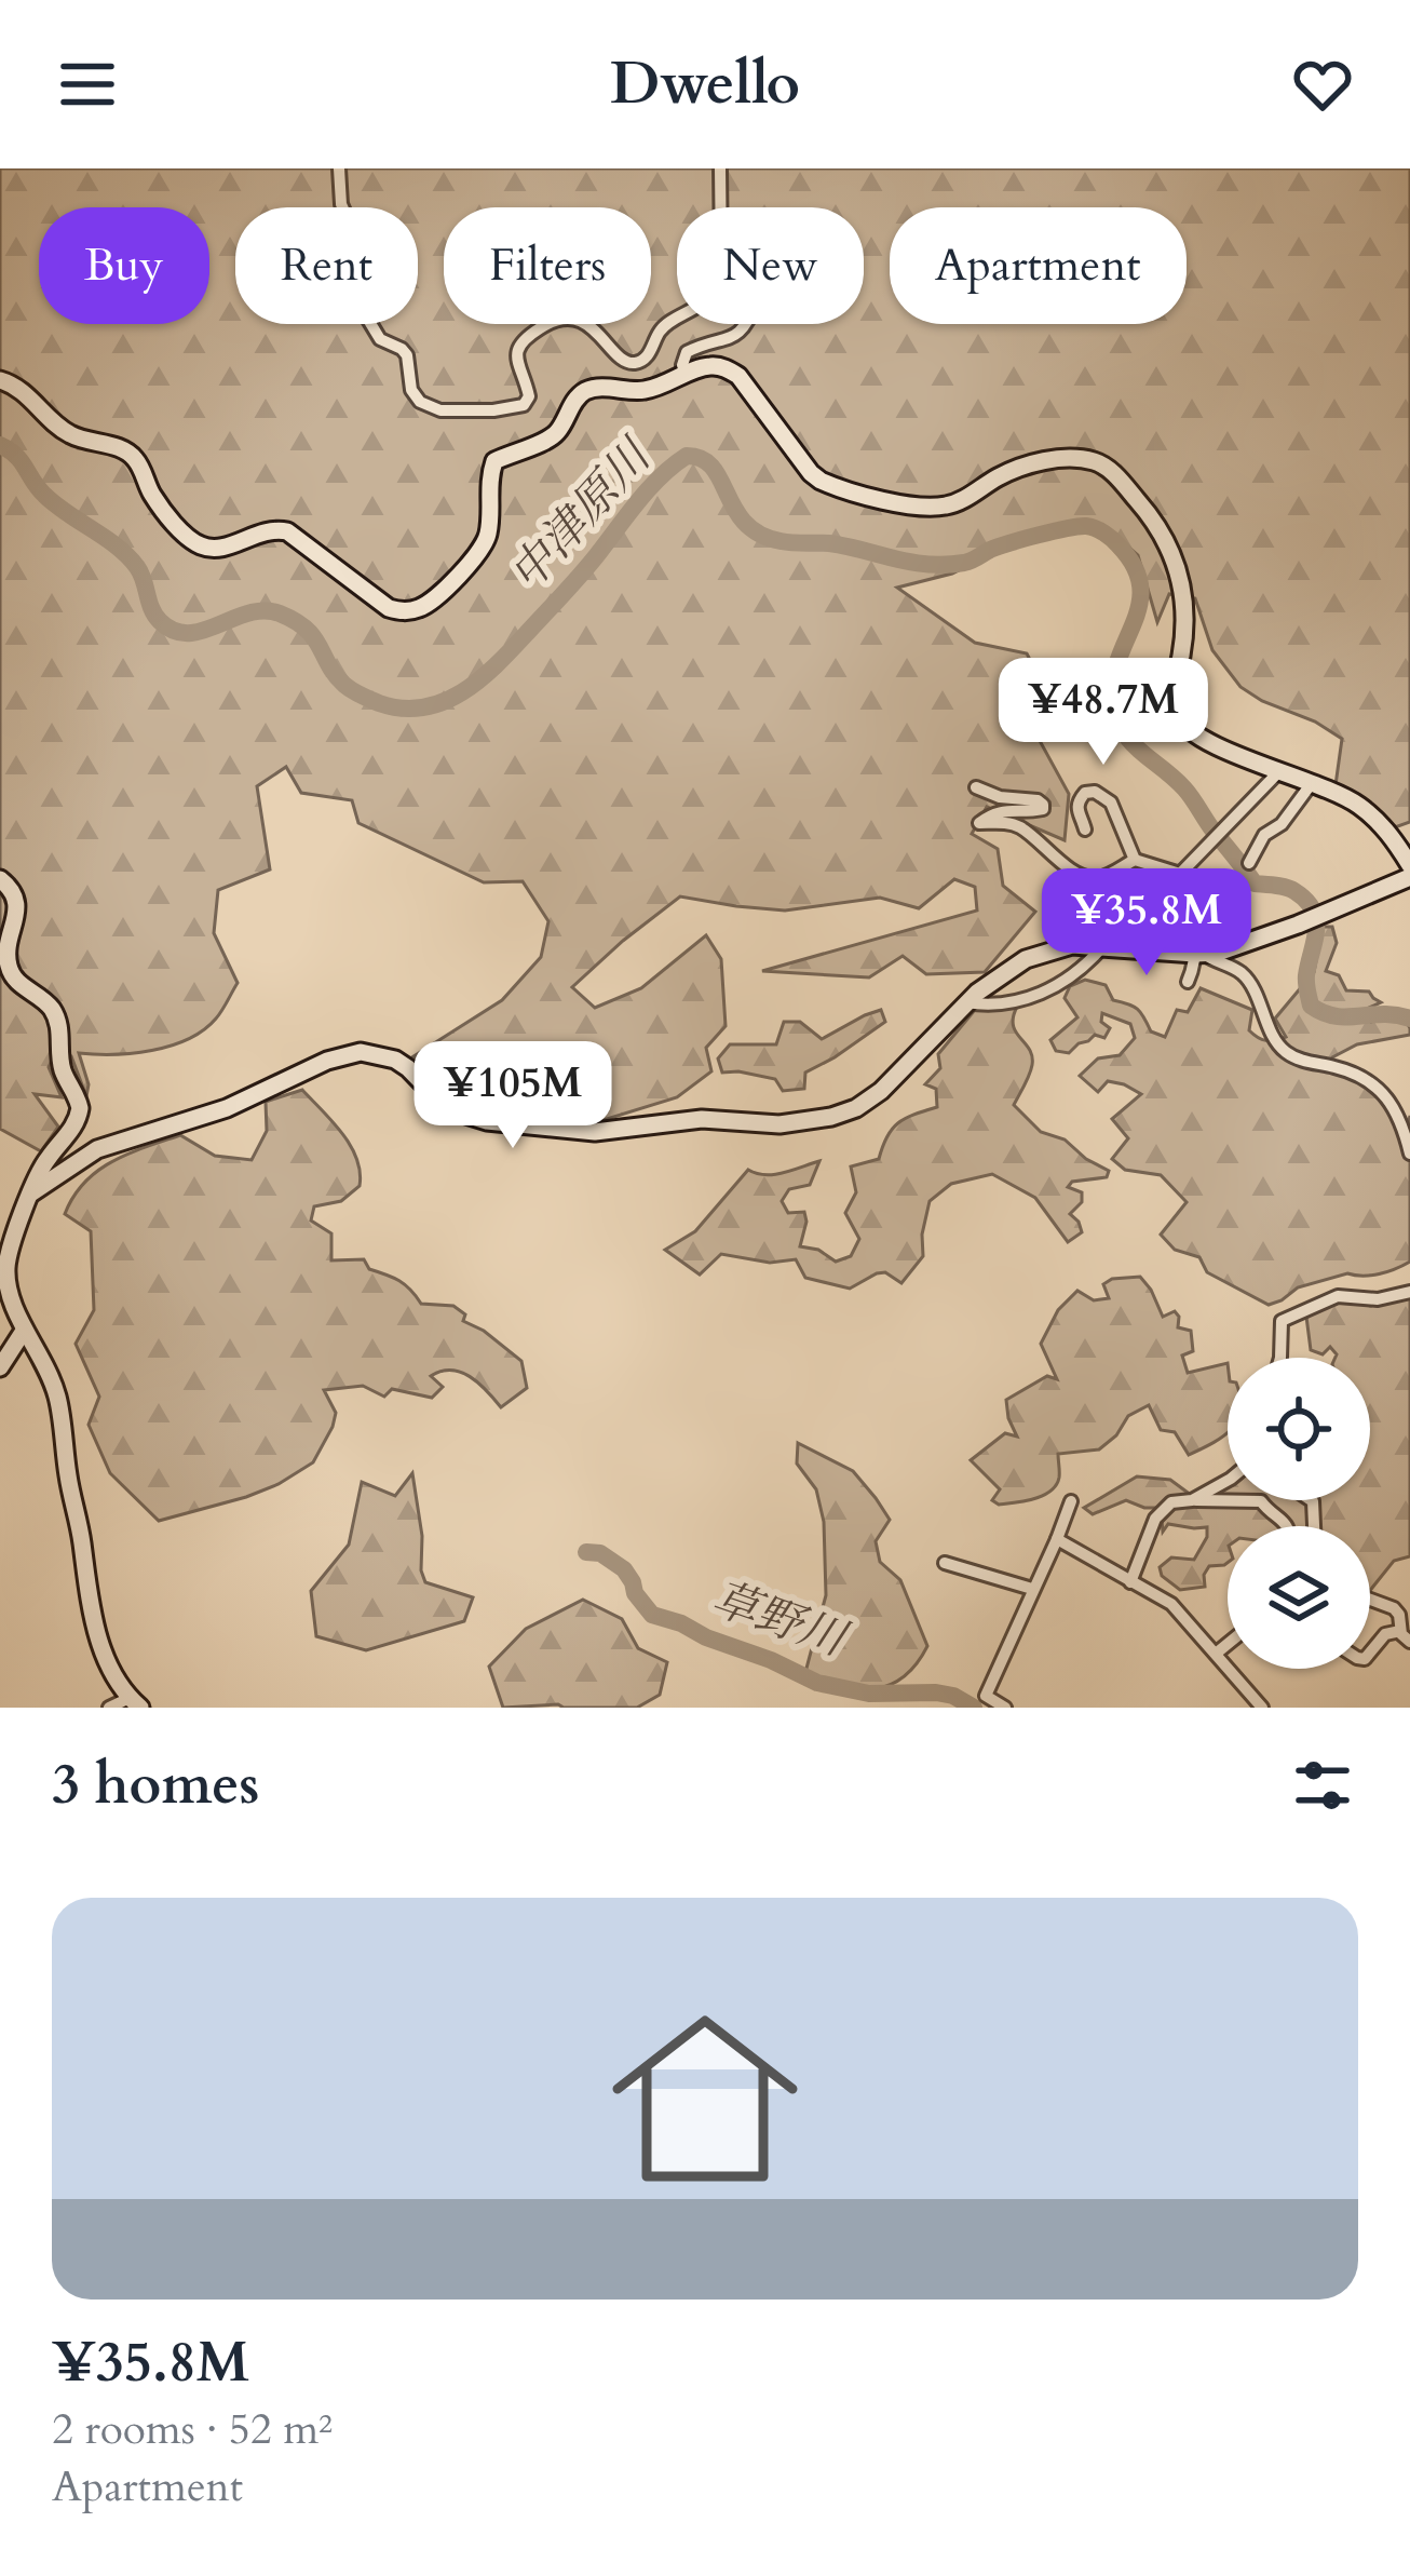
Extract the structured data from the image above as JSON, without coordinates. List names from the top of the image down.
{
  "water": ["中津原川", "草野川"],
  "page": {
    "header": "Dwello",
    "chip": [
      "Buy",
      "Rent",
      "Filters",
      "New",
      "Apartment"
    ],
    "price": ["¥48.7M", "¥35.8M", "¥105M"],
    "heading": "3 homes",
    "list": [
      {
        "name": "¥35.8M",
        "note": "2 rooms · 52 m² · Apartment"
      }
    ]
  }
}
